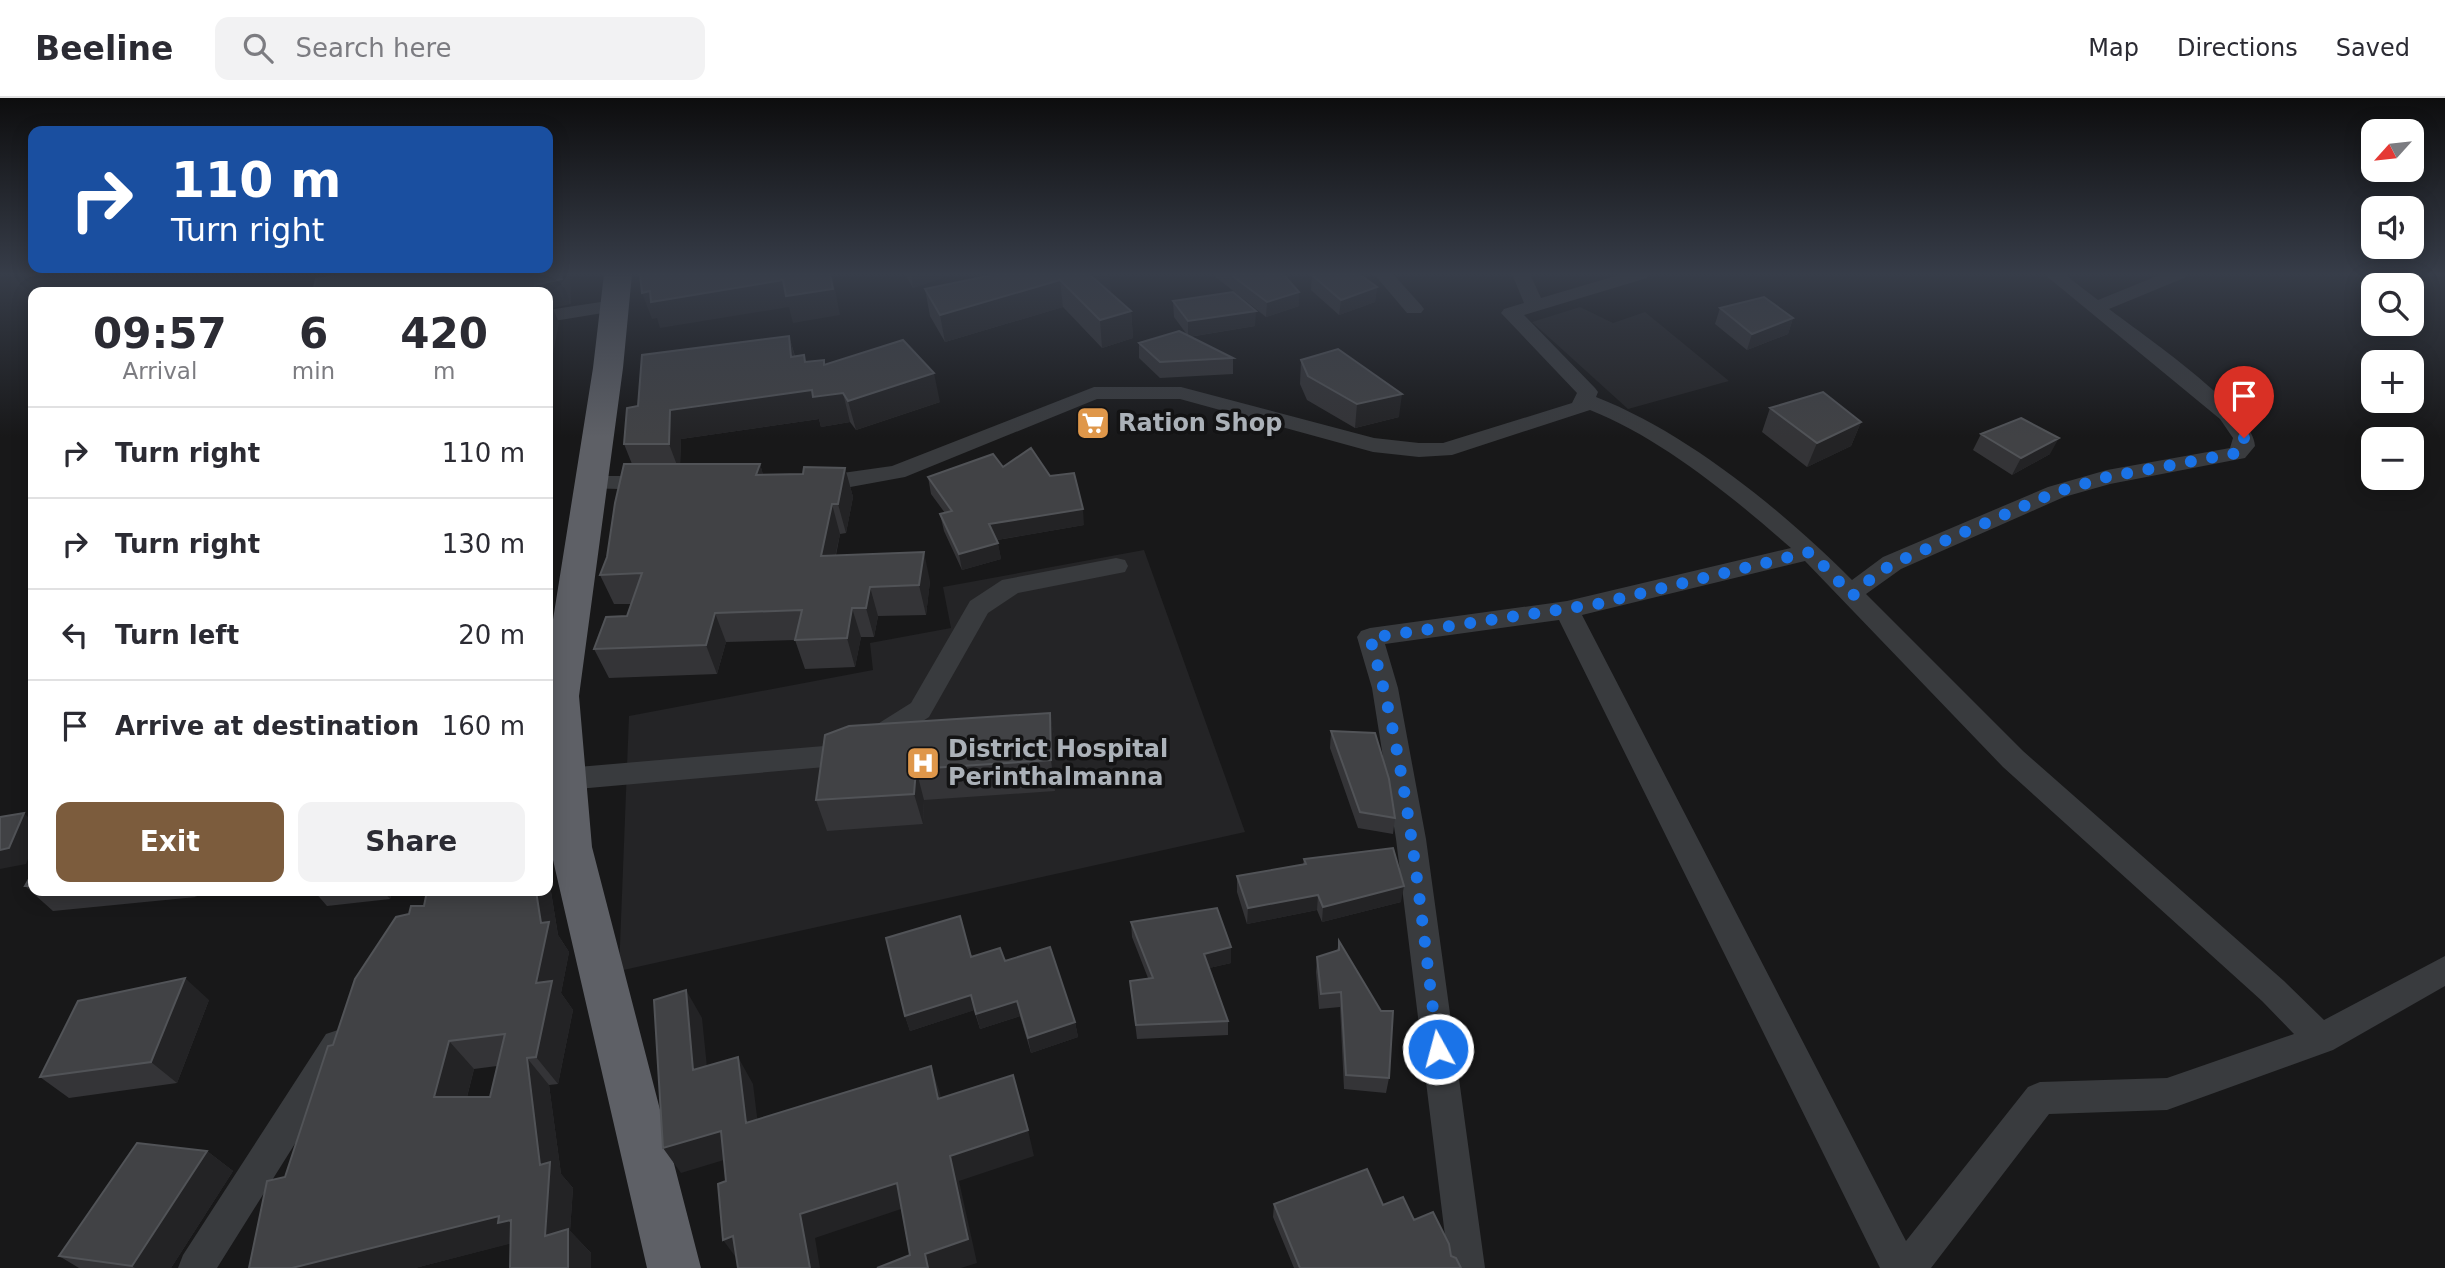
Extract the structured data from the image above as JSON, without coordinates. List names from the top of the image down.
{
  "places": {
    "supermarket": ["Ration Shop"],
    "hospital": ["District Hospital Perinthalmanna"]
  },
  "north": "bottom left",
  "page": {
    "header": "Beeline",
    "search": "Search here",
    "nav": ["Map", "Directions", "Saved"],
    "map_buttons": ["+", "−"],
    "turn": ["110 m", "Turn right"],
    "eta": [
      "09:57",
      "Arrival",
      "6",
      "min",
      "420",
      "m"
    ],
    "list": [
      {
        "name": "Turn right",
        "value": "110 m"
      },
      {
        "name": "Turn right",
        "value": "130 m"
      },
      {
        "name": "Turn left",
        "value": "20 m"
      },
      {
        "name": "Arrive at destination",
        "value": "160 m"
      }
    ],
    "buttons": ["Exit", "Share"]
  }
}
